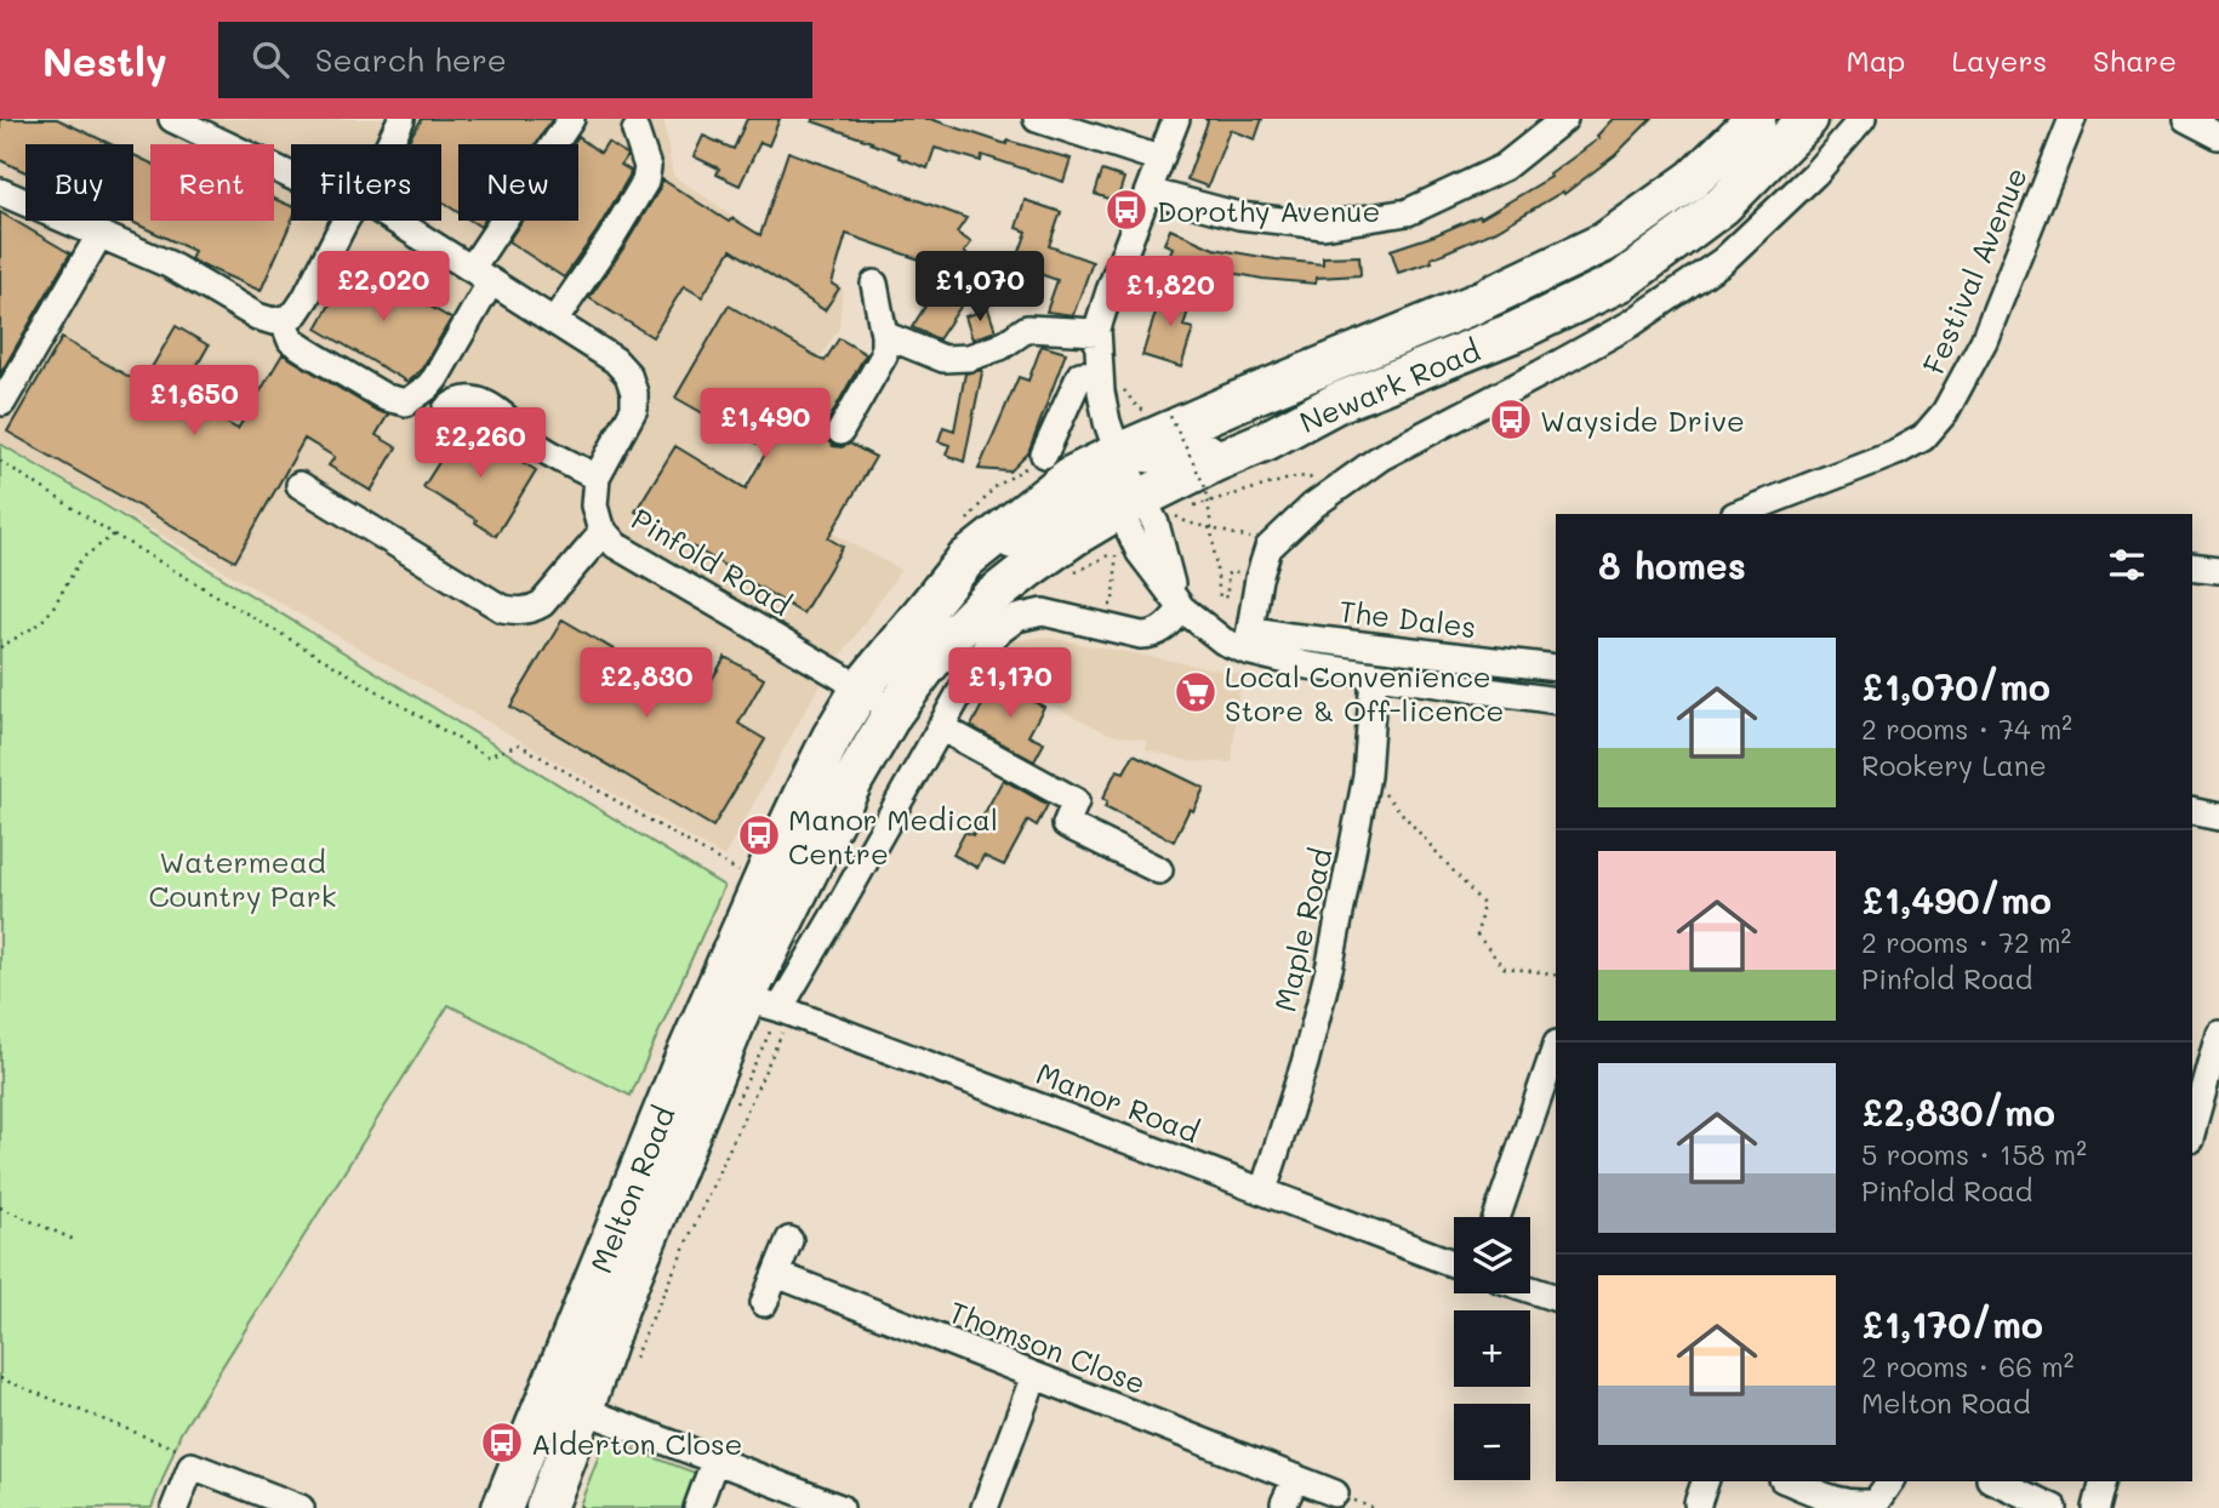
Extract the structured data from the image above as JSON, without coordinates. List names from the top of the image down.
{
  "streets": {
    "highway": ["Newark Road", "Melton Road"],
    "street": [
      "Festival Avenue",
      "Pinfold Road",
      "The Dales",
      "Maple Road",
      "Manor Road",
      "Thomson Close"
    ]
  },
  "crossings": [
    ["Newark Road", "Melton Road"],
    ["Pinfold Road", "Melton Road"],
    ["Maple Road", "Manor Road"],
    ["Manor Road", "Melton Road"]
  ],
  "parks": ["Watermead Country Park"],
  "places": {
    "bus stop": [
      "Dorothy Avenue",
      "Wayside Drive",
      "Manor Medical Centre",
      "Alderton Close"
    ],
    "supermarket": ["Local Convenience Store & Off-licence"]
  },
  "page": {
    "header": "Nestly",
    "search": "Search here",
    "nav": ["Map", "Layers", "Share"],
    "chip": [
      "Buy",
      "Rent",
      "Filters",
      "New"
    ],
    "price": [
      "£2,020",
      "£1,070",
      "£1,820",
      "£1,650",
      "£1,490",
      "£2,260",
      "£2,830",
      "£1,170"
    ],
    "heading": "8 homes",
    "list": [
      {
        "name": "£1,070/mo",
        "note": "2 rooms · 74 m² · Rookery Lane"
      },
      {
        "name": "£1,490/mo",
        "note": "2 rooms · 72 m² · Pinfold Road"
      },
      {
        "name": "£2,830/mo",
        "note": "5 rooms · 158 m² · Pinfold Road"
      },
      {
        "name": "£1,170/mo",
        "note": "2 rooms · 66 m² · Melton Road"
      }
    ],
    "map_buttons": ["+", "−"]
  }
}
